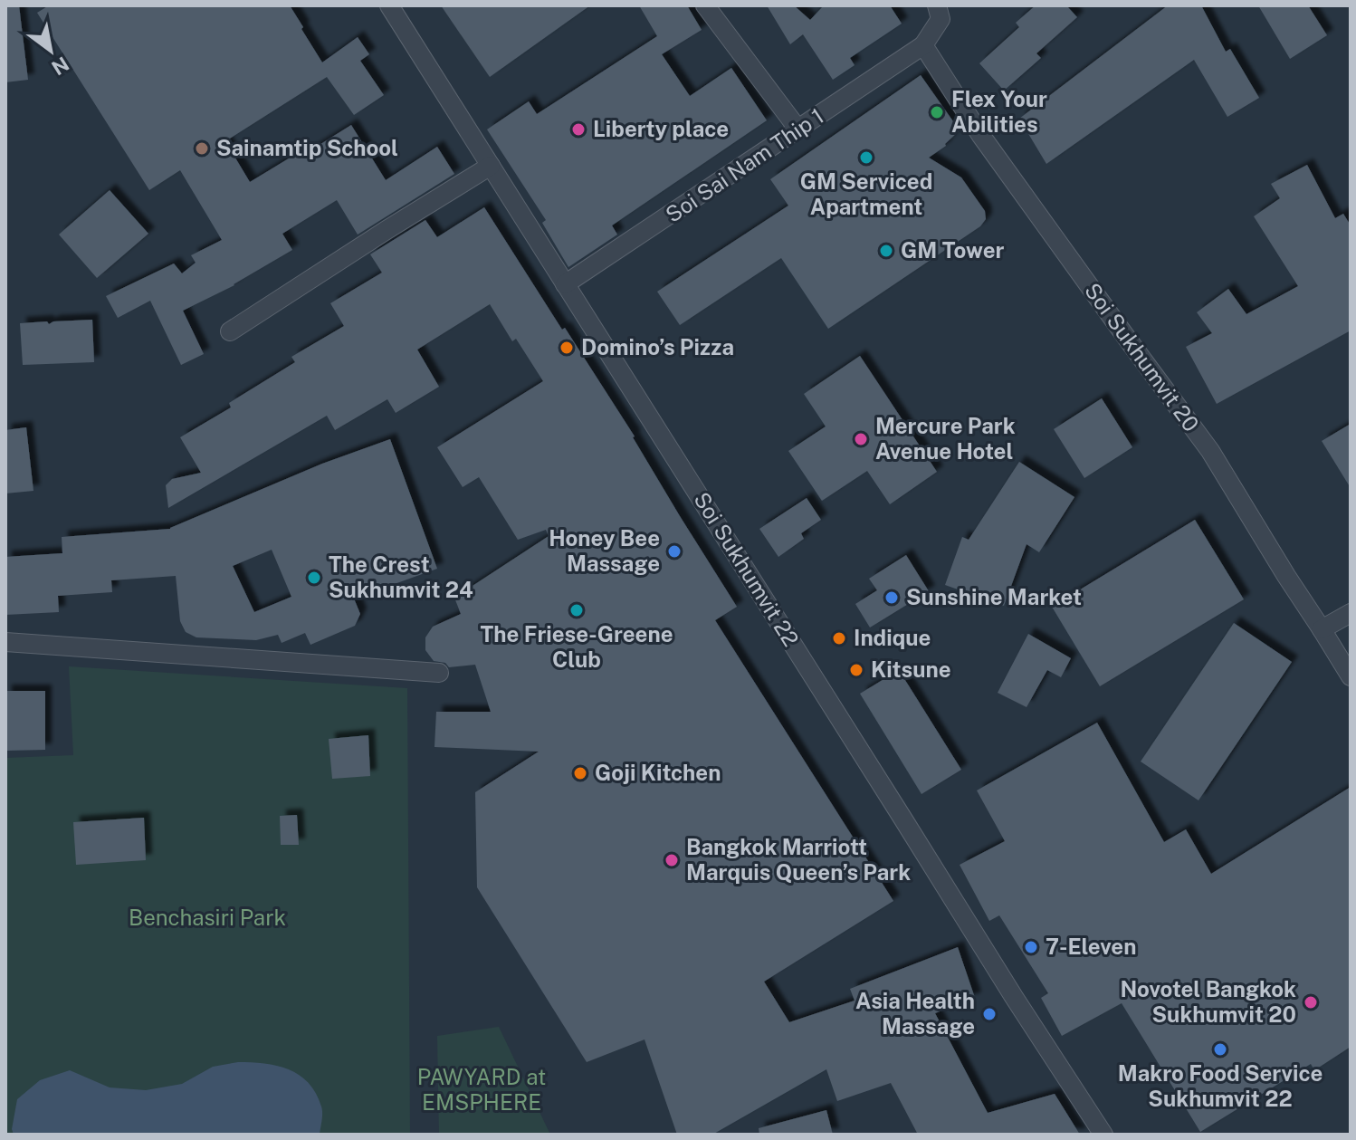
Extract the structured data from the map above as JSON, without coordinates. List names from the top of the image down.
{
  "streets": {
    "street": ["Soi Sai Nam Thip 1", "Soi Sukhumvit 20", "Soi Sukhumvit 22"]
  },
  "crossings": [
    ["Soi Sai Nam Thip 1", "Soi Sukhumvit 20"],
    ["Soi Sai Nam Thip 1", "Soi Sukhumvit 22"]
  ],
  "parks": ["Benchasiri Park", "PAWYARD at EMSPHERE"],
  "places": [
    "Flex Your Abilities",
    "Liberty place",
    "Sainamtip School",
    "GM Serviced Apartment",
    "GM Tower",
    "Domino’s Pizza",
    "Mercure Park Avenue Hotel",
    "Honey Bee Massage",
    "The Crest Sukhumvit 24",
    "Sunshine Market",
    "The Friese-Greene Club",
    "Indique",
    "Kitsune",
    "Goji Kitchen",
    "Bangkok Marriott Marquis Queen’s Park",
    "7-Eleven",
    "Novotel Bangkok Sukhumvit 20",
    "Asia Health Massage",
    "Makro Food Service Sukhumvit 22"
  ],
  "north": "bottom right"
}
